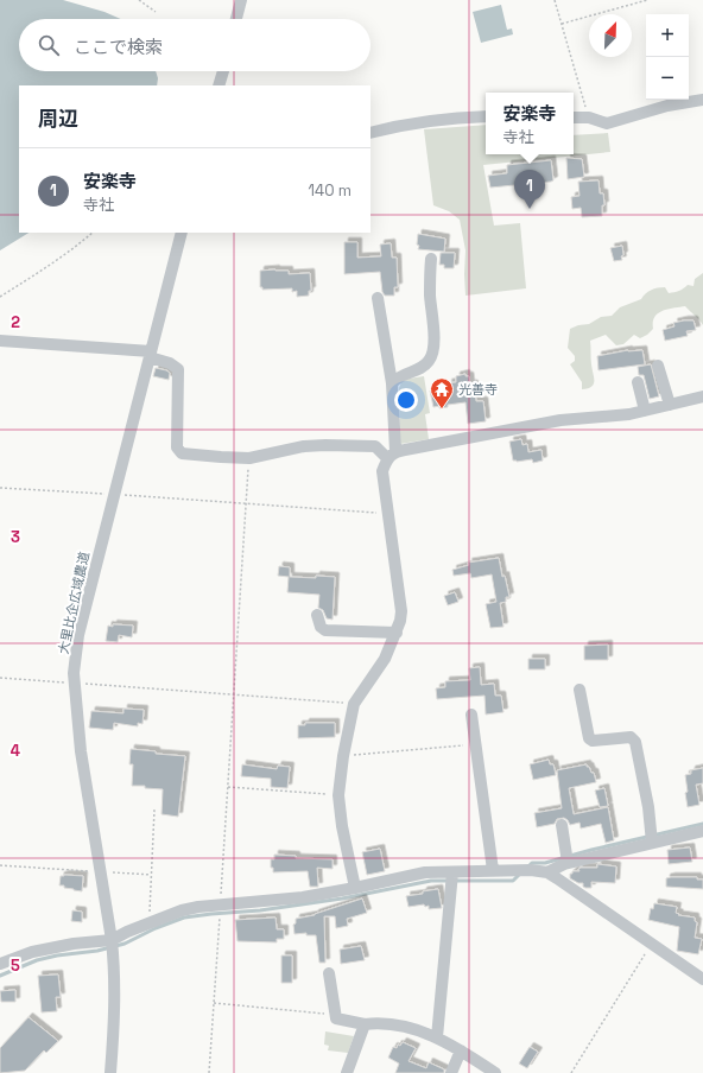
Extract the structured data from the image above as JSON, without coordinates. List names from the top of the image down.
{
  "streets": {
    "street": ["大里比企広域農道"]
  },
  "places": {
    "temple": ["光善寺"]
  },
  "north": "top right",
  "page": {
    "map_buttons": ["+", "−"],
    "search": "ここで検索",
    "heading": "周辺",
    "popup": ["安楽寺", "寺社"],
    "list": [
      {
        "mark": "1",
        "name": "安楽寺",
        "note": "寺社",
        "value": "140 m"
      }
    ],
    "pins": "1"
  },
  "grid": {
    "rows": [
      "2",
      "3",
      "4",
      "5"
    ]
  }
}
